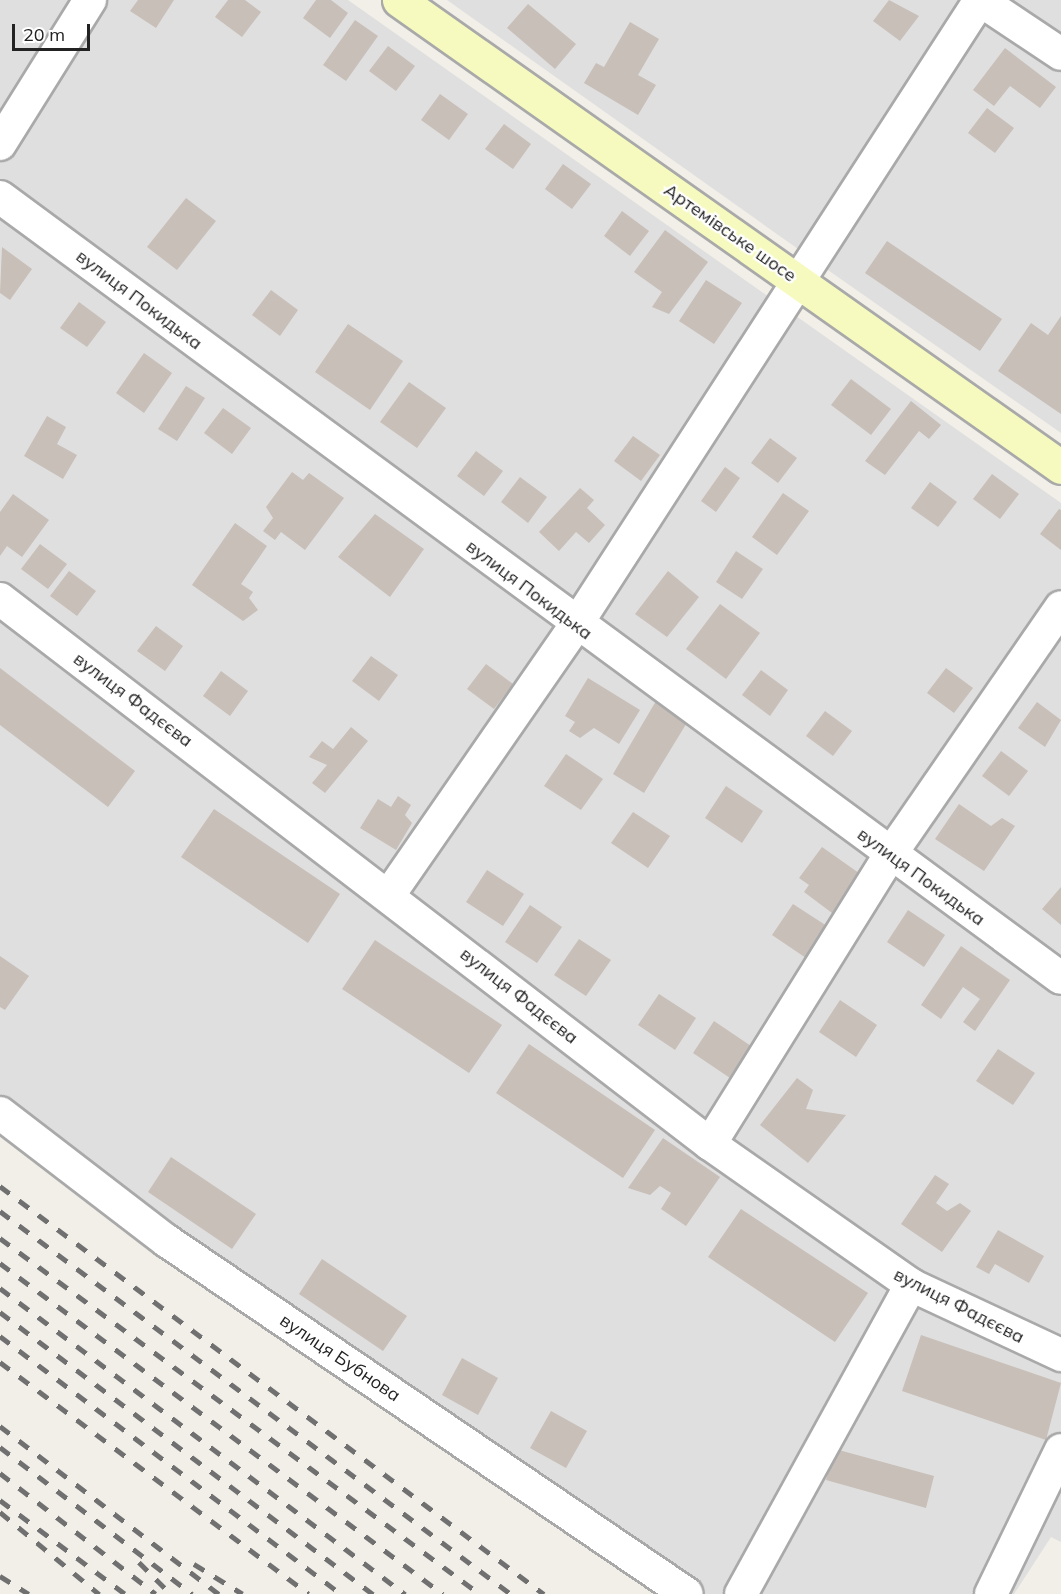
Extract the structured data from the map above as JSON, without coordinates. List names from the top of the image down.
{
  "streets": {
    "main road": ["Артемівське шосе"],
    "street": ["вулиця Покидька", "вулиця Фадєєва", "вулиця Бубнова"]
  },
  "scale_bar": "20 m"
}
